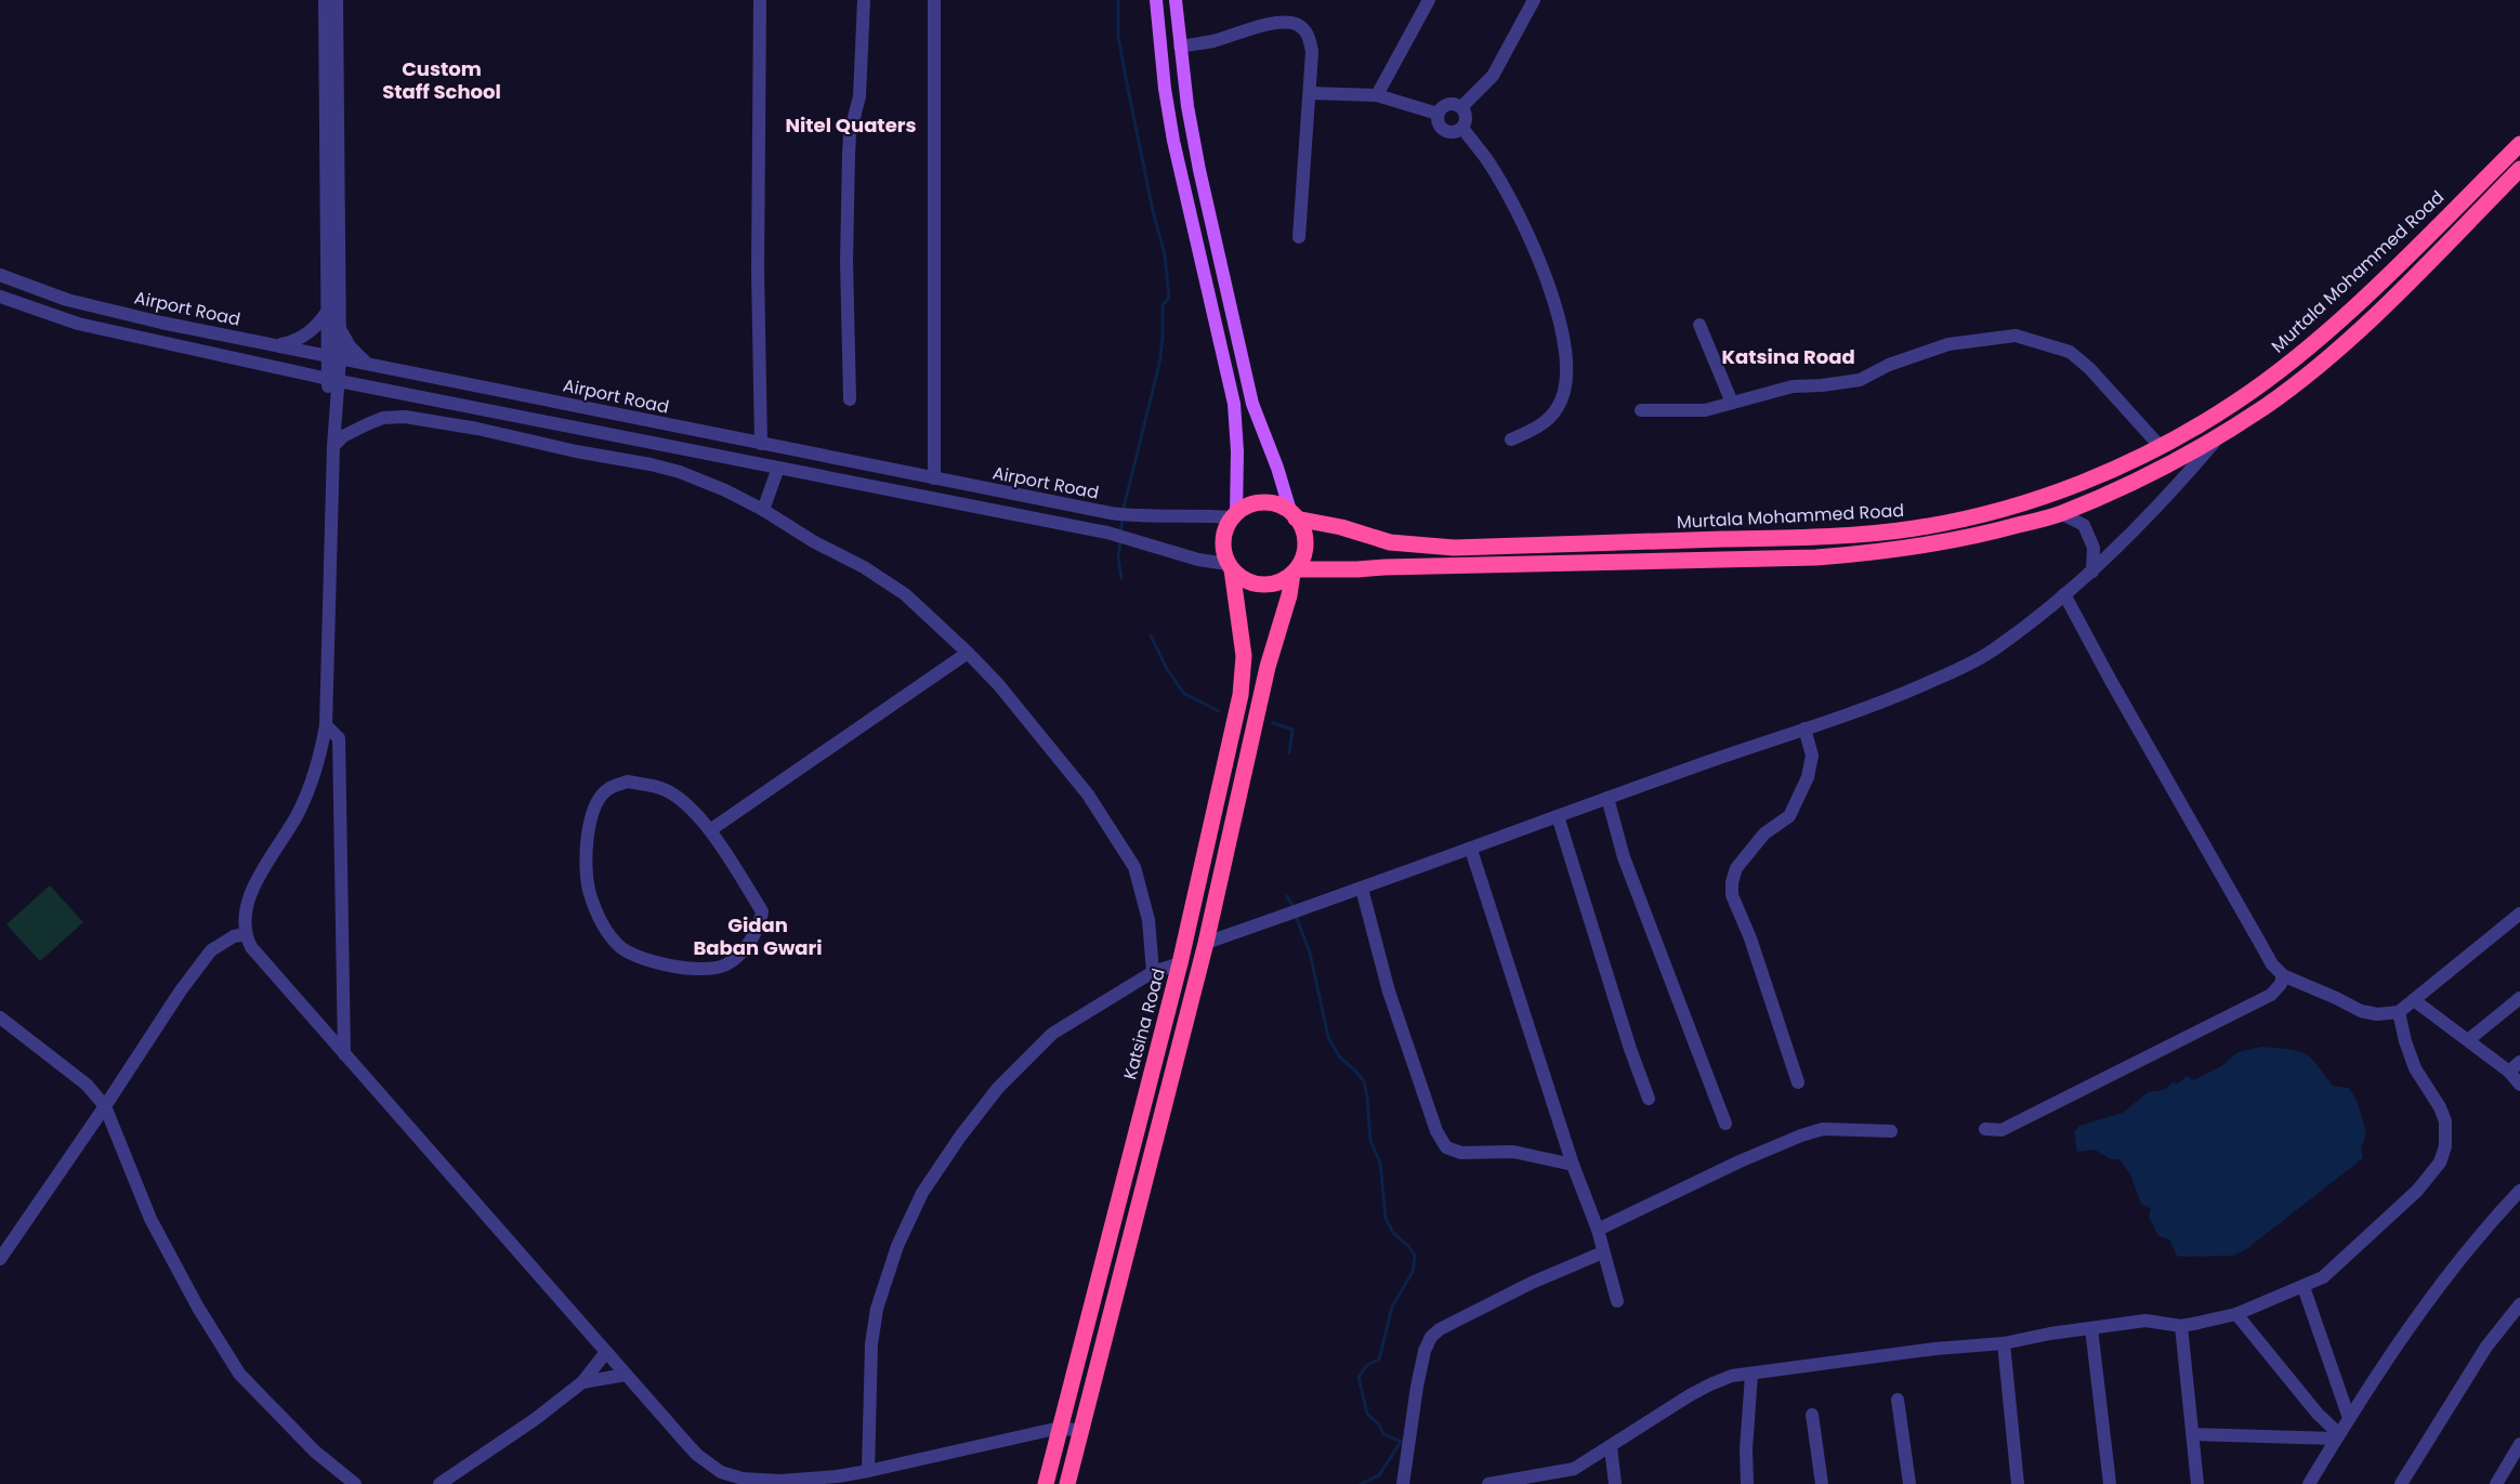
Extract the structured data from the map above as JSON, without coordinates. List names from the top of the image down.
{
  "streets": {
    "highway": ["Murtala Mohammed Road", "Katsina Road"],
    "street": ["Airport Road"]
  },
  "crossings": [
    ["Murtala Mohammed Road", "Airport Road"],
    ["Murtala Mohammed Road", "Katsina Road"],
    ["Airport Road", "Katsina Road"]
  ],
  "districts": [
    "Custom Staff School",
    "Nitel Quaters",
    "Katsina Road",
    "Gidan Baban Gwari"
  ]
}
